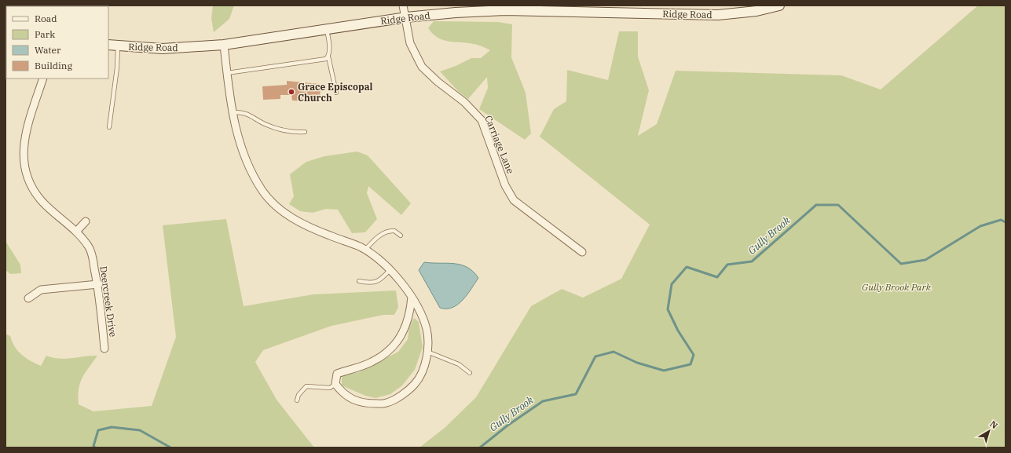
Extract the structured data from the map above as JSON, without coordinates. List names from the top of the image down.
{
  "streets": {
    "main road": ["Ridge Road"],
    "street": ["Carriage Lane", "Deercreek Drive"]
  },
  "crossings": [
    ["Ridge Road", "Carriage Lane"]
  ],
  "water": ["Gully Brook"],
  "parks": ["Gully Brook Park"],
  "places": ["Grace Episcopal Church"],
  "legend": [
    "Road",
    "Park",
    "Water",
    "Building"
  ],
  "north": "top right"
}
